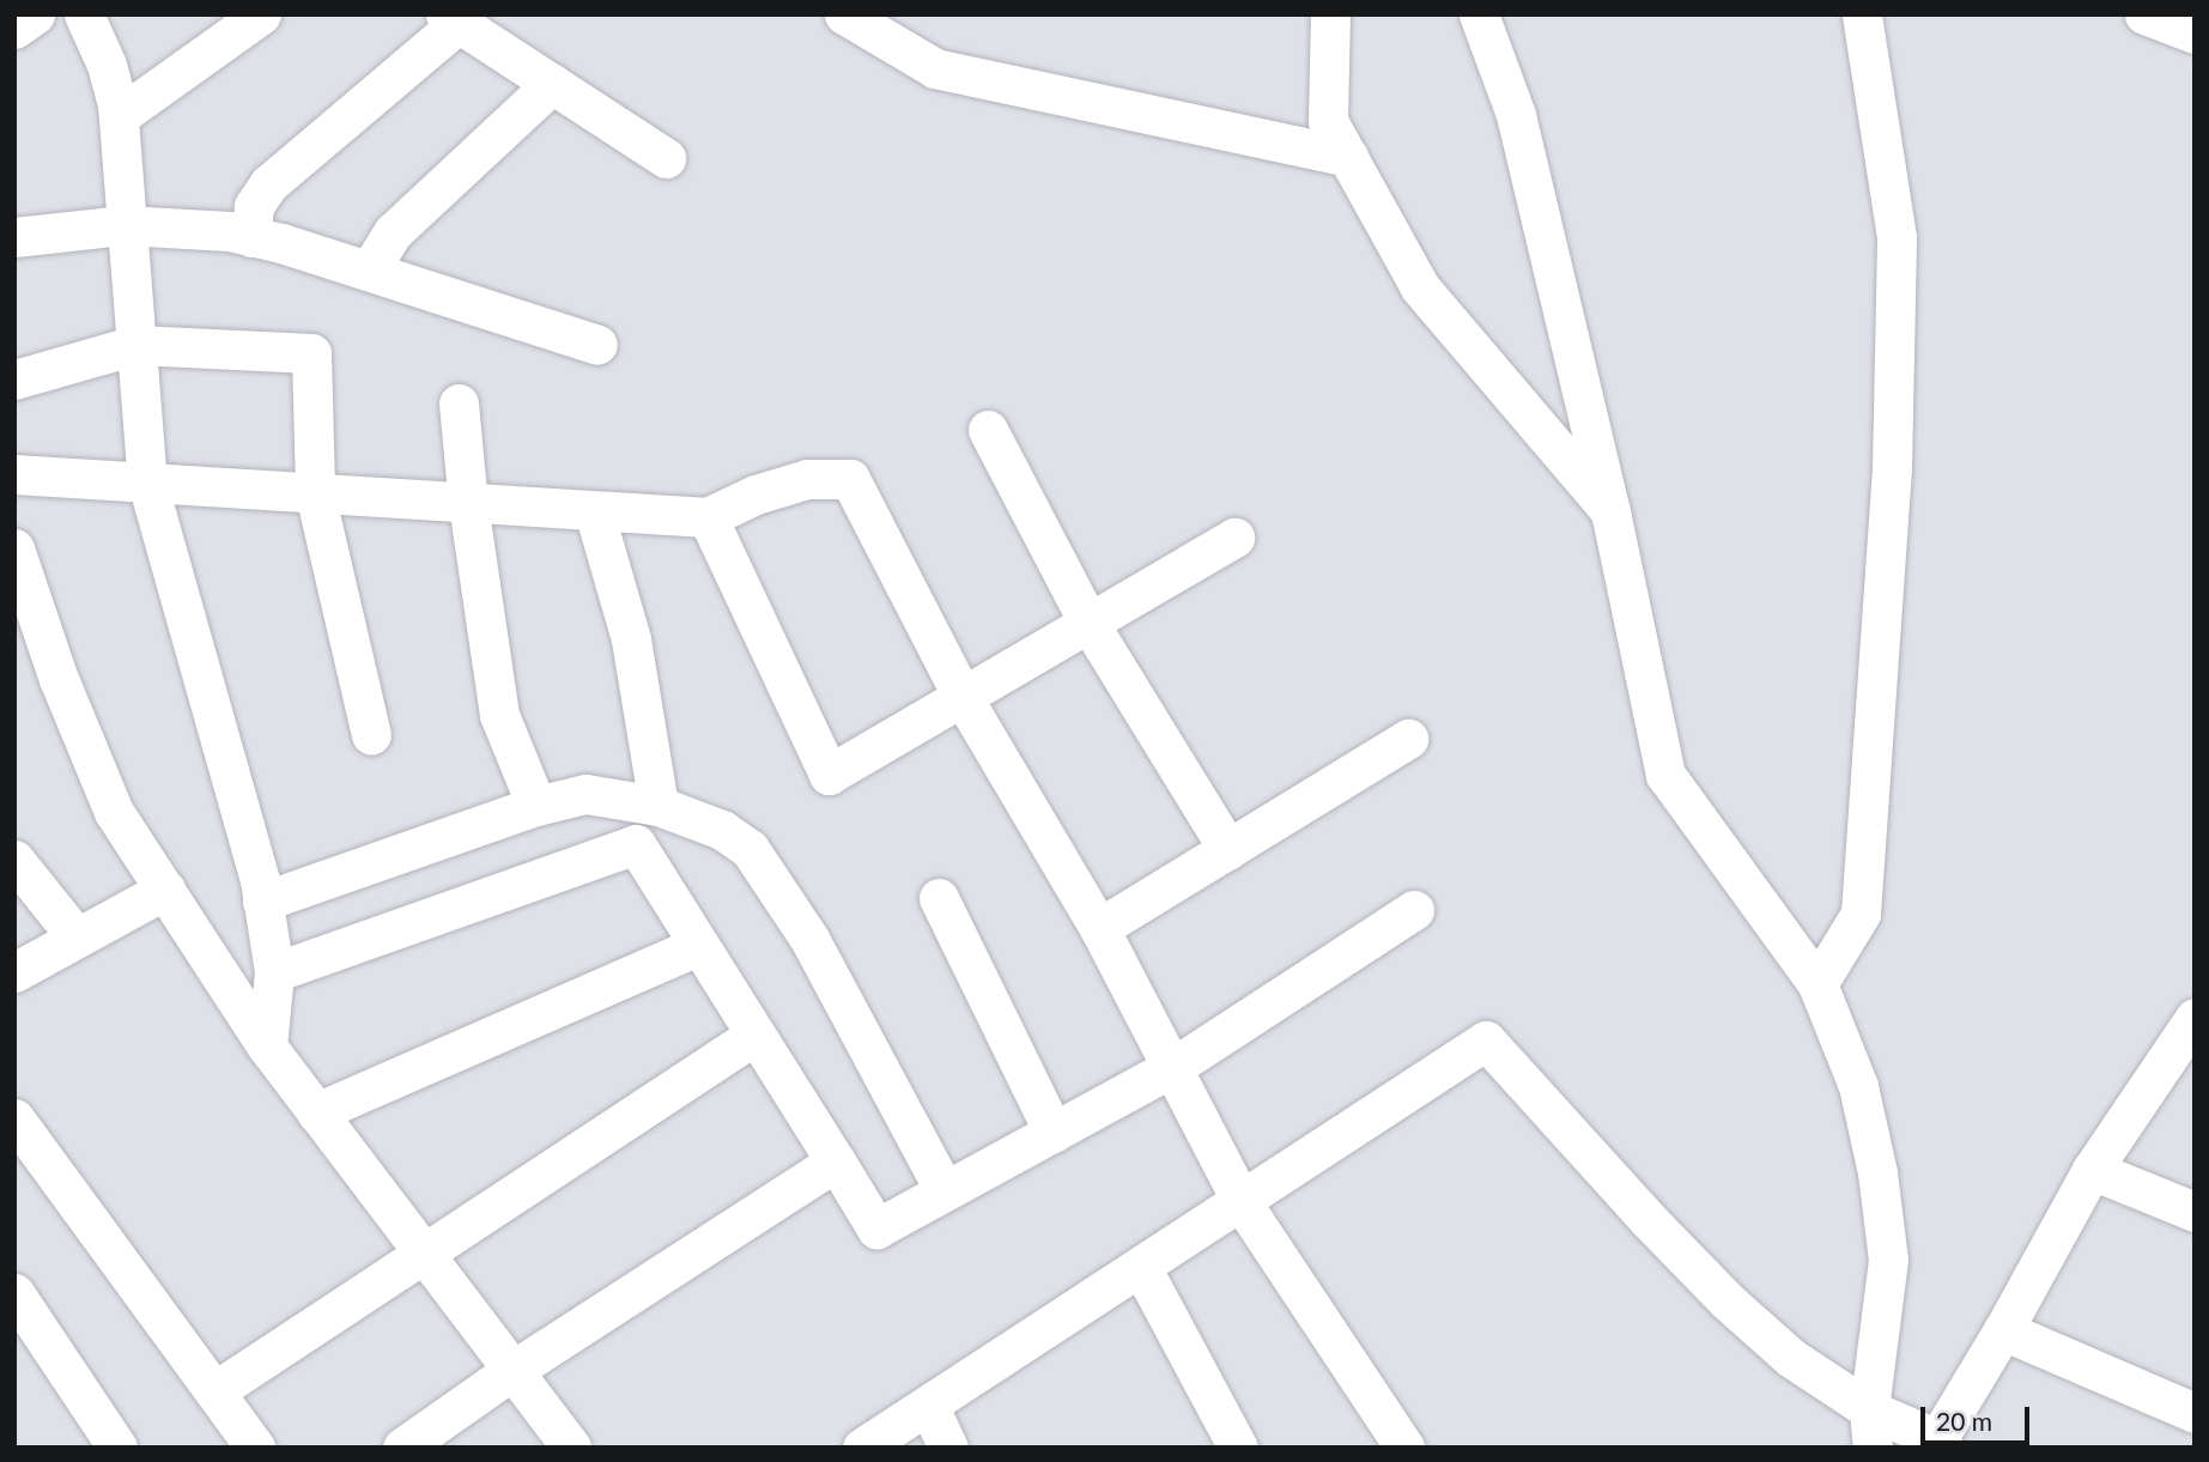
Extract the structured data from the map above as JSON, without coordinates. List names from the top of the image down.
{
  "scale_bar": "20 m"
}
